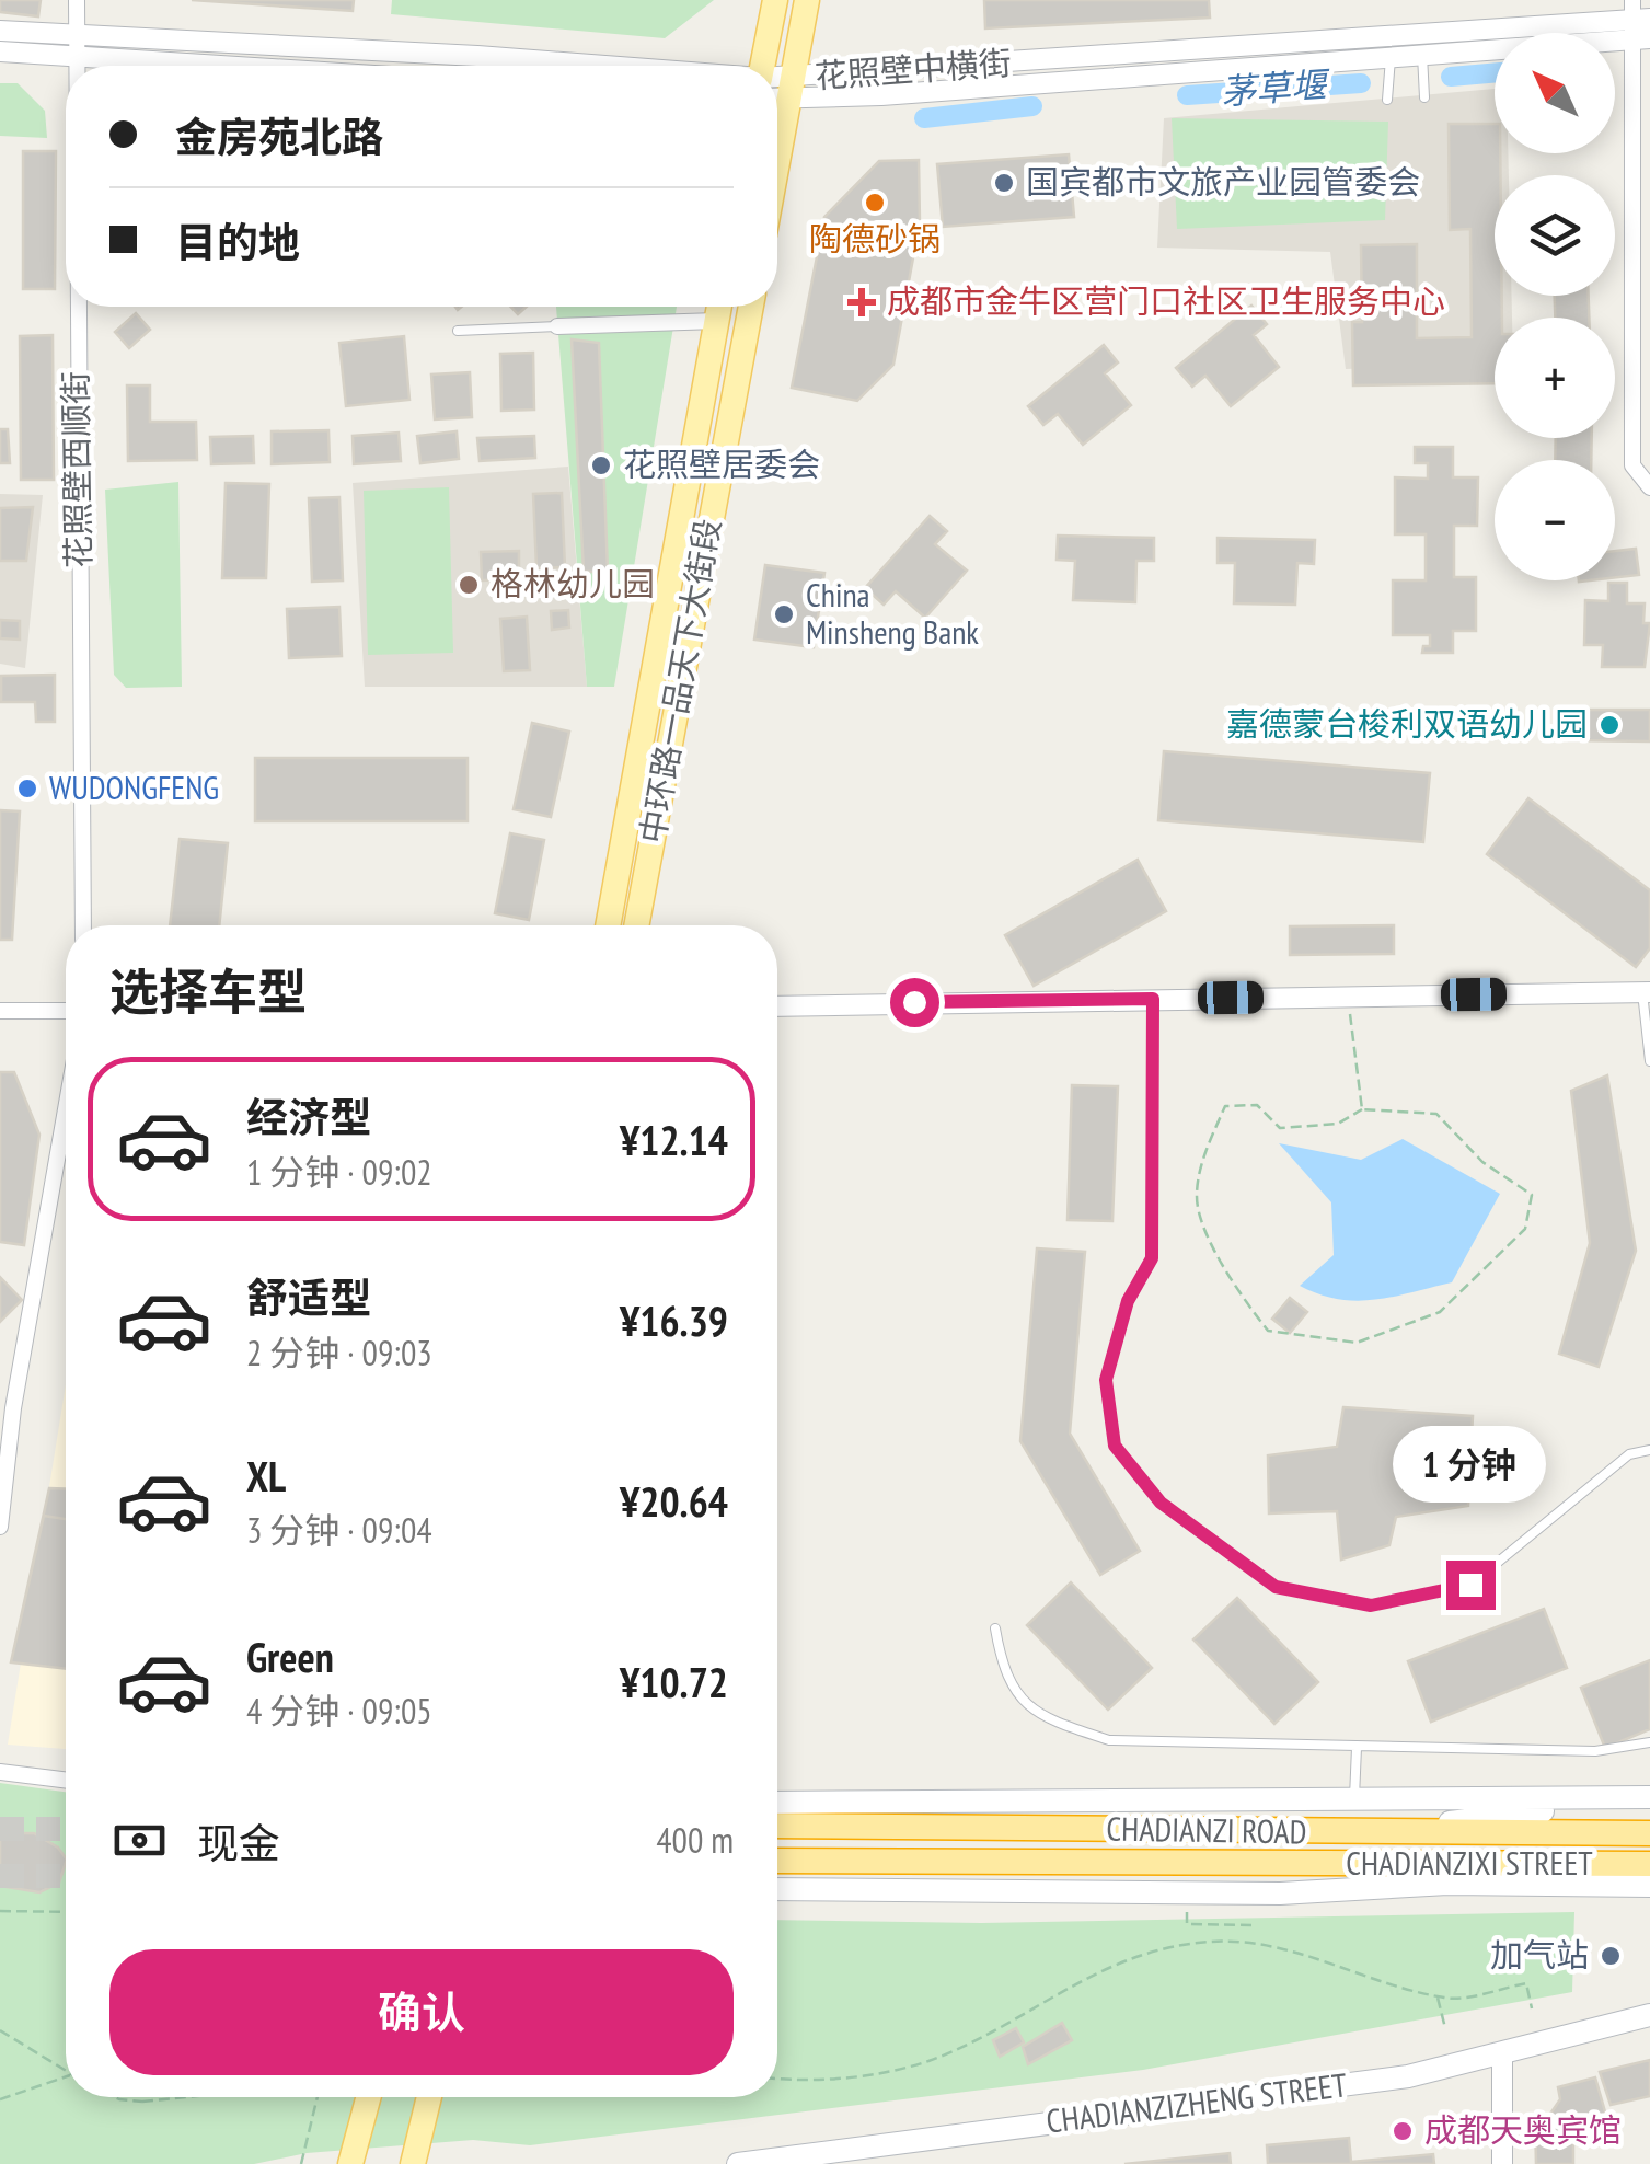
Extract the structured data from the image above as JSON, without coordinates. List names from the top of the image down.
{
  "streets": {
    "highway": ["CHADIANZI ROAD", "CHADIANZIXI STREET"],
    "main road": ["中环路一品天下大街段", "CHADIANZIZHENG STREET"],
    "street": ["花照壁中横街", "花照壁西顺街"]
  },
  "crossings": [
    ["花照壁中横街", "花照壁西顺街"]
  ],
  "water": ["茅草堰"],
  "places": {
    "other": [
      "国宾都市文旅产业园管委会",
      "陶德砂锅",
      "花照壁居委会",
      "格林幼儿园",
      "China Minsheng Bank",
      "嘉德蒙台梭利双语幼儿园",
      "WUDONGFENG",
      "加气站",
      "成都天奥宾馆"
    ],
    "health": ["成都市金牛区营门口社区卫生服务中心"]
  },
  "north": "top left",
  "page": {
    "map_buttons": ["+", "−"],
    "banner": ["金房苑北路", "目的地"],
    "heading": "选择车型",
    "list": [
      {
        "name": "经济型",
        "note": "1 分钟 · 09:02",
        "value": "¥12.14"
      },
      {
        "name": "舒适型",
        "note": "2 分钟 · 09:03",
        "value": "¥16.39"
      },
      {
        "name": "XL",
        "note": "3 分钟 · 09:04",
        "value": "¥20.64"
      },
      {
        "name": "Green",
        "note": "4 分钟 · 09:05",
        "value": "¥10.72"
      }
    ],
    "bubble": "1 分钟",
    "pay": ["现金", "400 m"],
    "buttons": "确认"
  }
}
